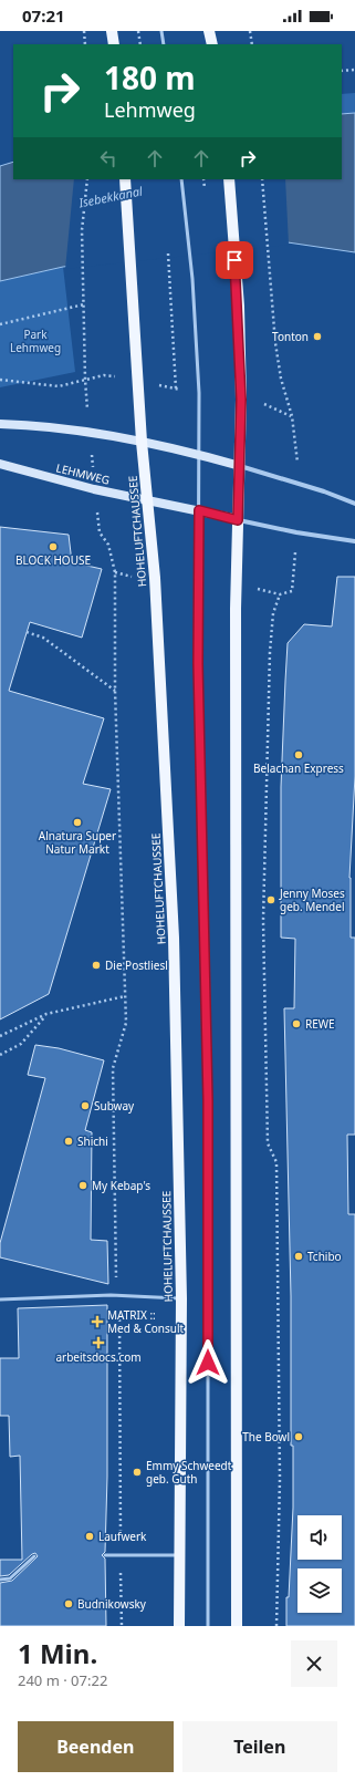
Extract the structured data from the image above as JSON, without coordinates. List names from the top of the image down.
{
  "streets": {
    "main road": ["HOHELUFTCHAUSSEE"],
    "street": ["LEHMWEG"]
  },
  "crossings": [
    ["LEHMWEG", "HOHELUFTCHAUSSEE"]
  ],
  "water": ["Isebekkanal"],
  "parks": ["Park Lehmweg"],
  "places": {
    "other": [
      "Tonton",
      "BLOCK HOUSE",
      "Belachan Express",
      "Alnatura Super Natur Markt",
      "Jenny Moses geb. Mendel",
      "Die Postliesl",
      "REWE",
      "Subway",
      "Shichi",
      "My Kebap's",
      "Tchibo",
      "The Bowl",
      "Emmy Schweedt geb. Guth",
      "Laufwerk",
      "Budnikowsky"
    ],
    "health": ["MATRIX :: Med & Consult", "arbeitsdocs.com"]
  },
  "page": {
    "status": "07:21",
    "turn": ["180 m", "Lehmweg"],
    "heading": ["1 Min.", "240 m · 07:22"],
    "buttons": ["Beenden", "Teilen"]
  }
}
